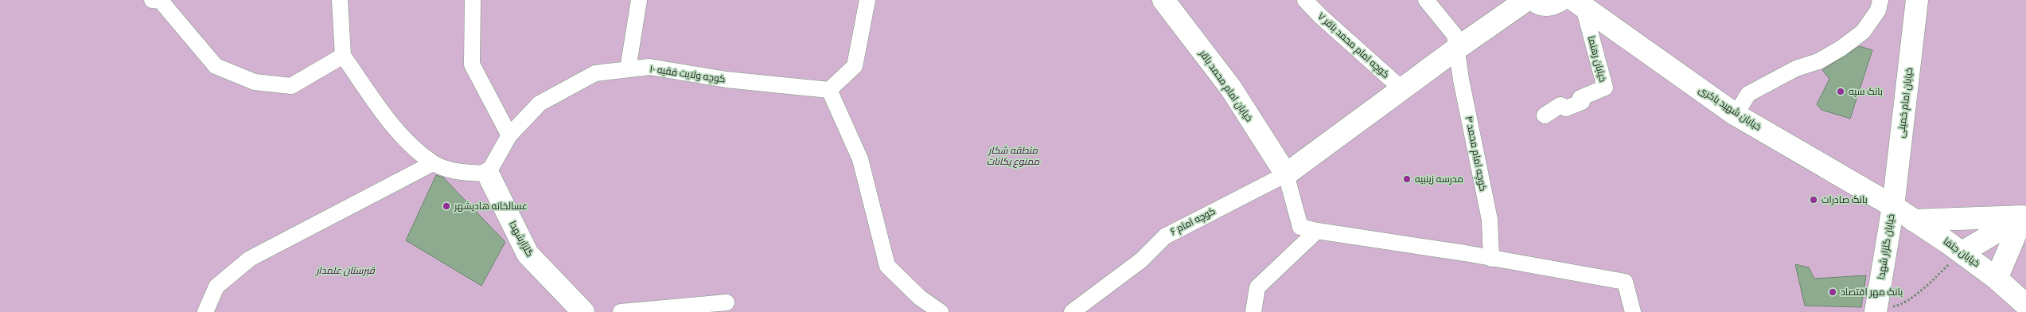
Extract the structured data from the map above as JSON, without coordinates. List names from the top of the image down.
{
  "streets": {
    "main road": [
      "خیابان امام محمد باقر",
      "خیابان امام خمینی",
      "خیابان شهید باکری",
      "گلزارشهدا",
      "خیابان گلزار شهدا",
      "خیابان جلفا"
    ],
    "street": [
      "کوچه امام محمد باقر ۷",
      "خیابان رهنما",
      "کوچه ولایت فقیه ۱۰",
      "کوچه امام محمد ۴",
      "کوچه امام ۶"
    ]
  },
  "crossings": [
    ["خیابان رهنما", "خیابان شهید باکری"],
    ["کوچه ولایت فقیه ۱۰", "گلزارشهدا"],
    ["خیابان امام محمد باقر", "کوچه امام ۶"],
    ["خیابان امام خمینی", "خیابان شهید باکری"],
    ["خیابان امام خمینی", "خیابان گلزار شهدا"],
    ["خیابان امام خمینی", "خیابان جلفا"],
    ["خیابان شهید باکری", "خیابان گلزار شهدا"],
    ["خیابان شهید باکری", "خیابان جلفا"],
    ["خیابان گلزار شهدا", "خیابان جلفا"]
  ],
  "parks": ["منطقه شکار ممنوع یکانات", "قبرستان علمدار"],
  "places": [
    "بانک سپه",
    "مدرسه زینبیه",
    "بانک صادرات",
    "عسالخانه هادیشهر",
    "بانک مهر اقتصاد"
  ]
}
